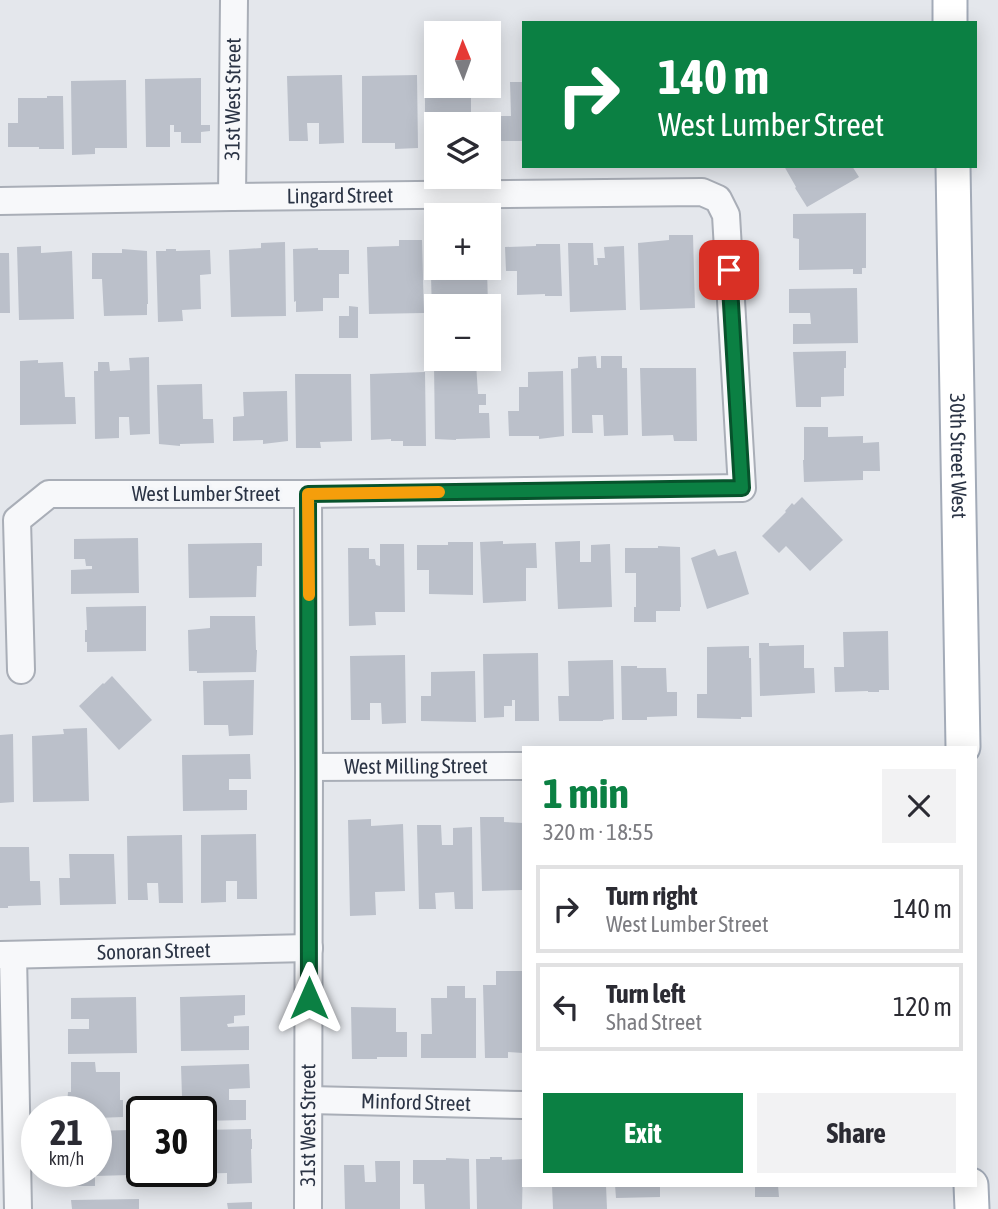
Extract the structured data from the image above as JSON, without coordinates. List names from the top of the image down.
{
  "streets": {
    "main road": ["30th Street West"],
    "street": [
      "31st West Street",
      "Lingard Street",
      "West Lumber Street",
      "West Milling Street",
      "Sonoran Street",
      "Minford Street"
    ]
  },
  "crossings": [
    ["31st West Street", "Lingard Street"],
    ["31st West Street", "West Lumber Street"],
    ["31st West Street", "West Milling Street"],
    ["31st West Street", "Sonoran Street"],
    ["31st West Street", "Minford Street"],
    ["Lingard Street", "West Lumber Street"]
  ],
  "north": "top",
  "page": {
    "map_buttons": ["+", "−"],
    "turn": ["140 m", "West Lumber Street"],
    "heading": ["1 min", "320 m · 18:55"],
    "list": [
      {
        "name": "Turn right",
        "note": "West Lumber Street",
        "value": "140 m"
      },
      {
        "name": "Turn left",
        "note": "Shad Street",
        "value": "120 m"
      }
    ],
    "buttons": ["Exit", "Share"],
    "speed": "21 km/h",
    "limit": "30"
  }
}
